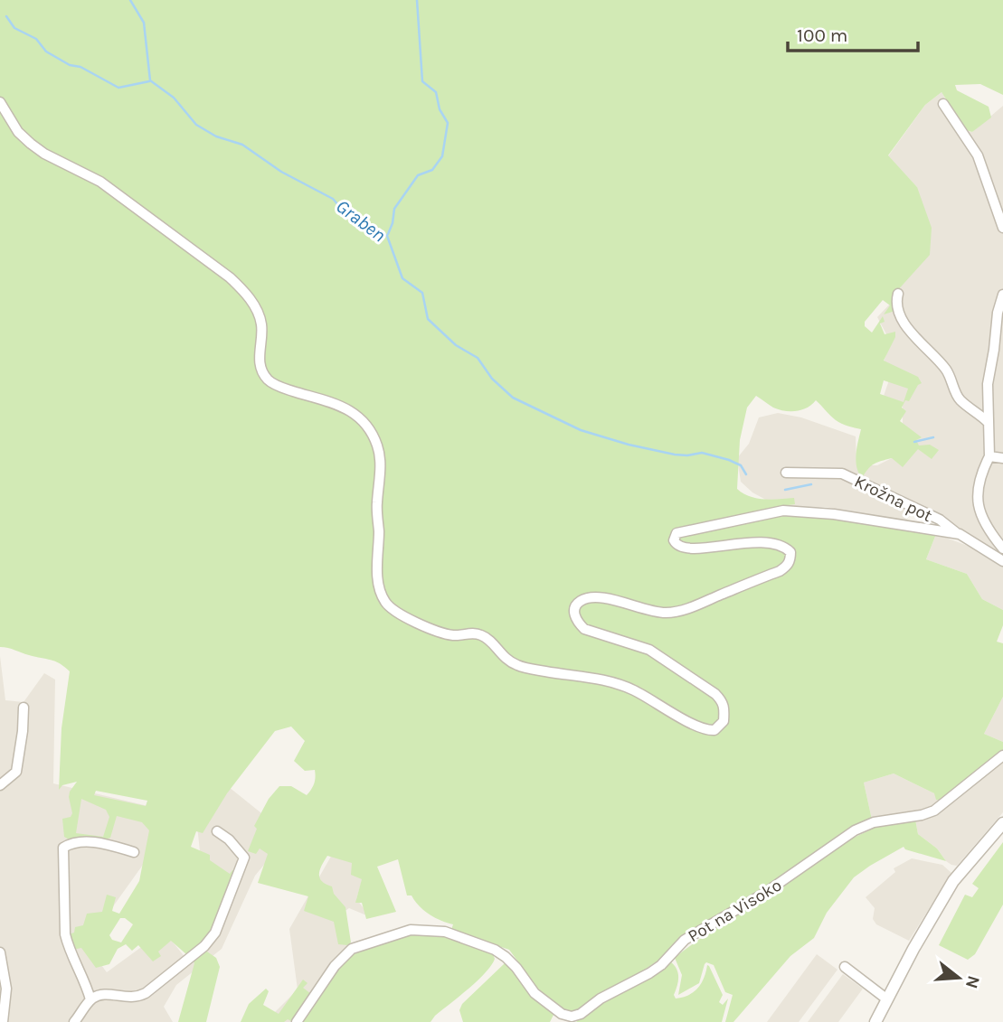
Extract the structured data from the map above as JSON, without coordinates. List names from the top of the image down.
{
  "streets": {
    "street": ["Krožna pot", "Pot na Visoko"]
  },
  "water": ["Graben"],
  "scale_bar": "100 m",
  "north": "right"
}
